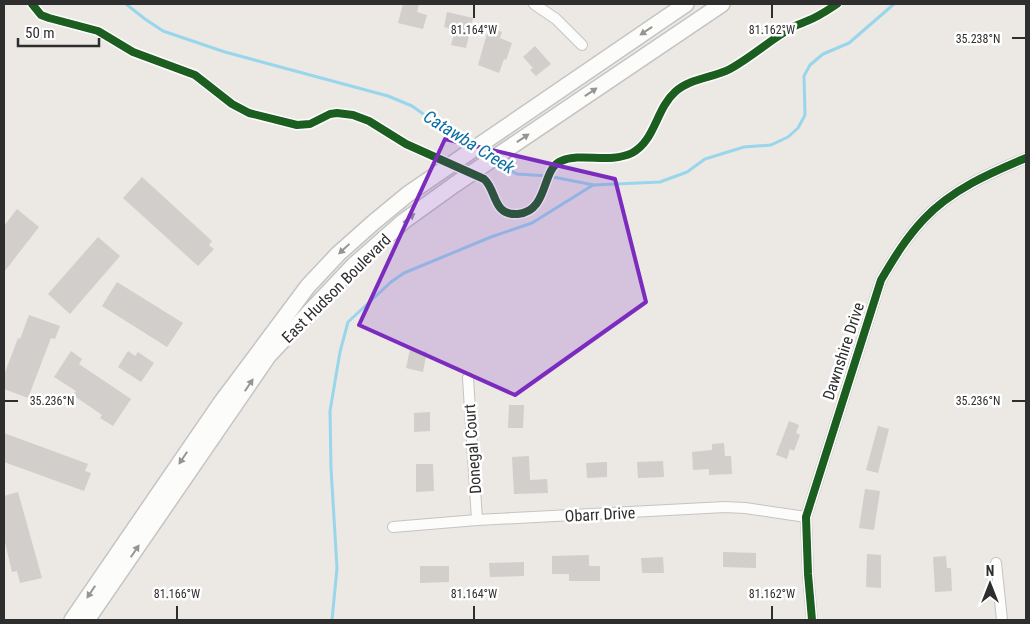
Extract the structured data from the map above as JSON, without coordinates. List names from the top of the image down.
{
  "streets": {
    "main road": ["East Hudson Boulevard"],
    "street": ["Dawnshire Drive", "Donegal Court", "Obarr Drive"]
  },
  "crossings": [
    ["Dawnshire Drive", "Obarr Drive"],
    ["Donegal Court", "Obarr Drive"]
  ],
  "water": ["Catawba Creek"],
  "scale_bar": "50 m",
  "north": "top",
  "coordinates": [
    "81.164°W",
    "81.162°W",
    "35.238°N",
    "35.236°N",
    "81.166°W"
  ]
}
